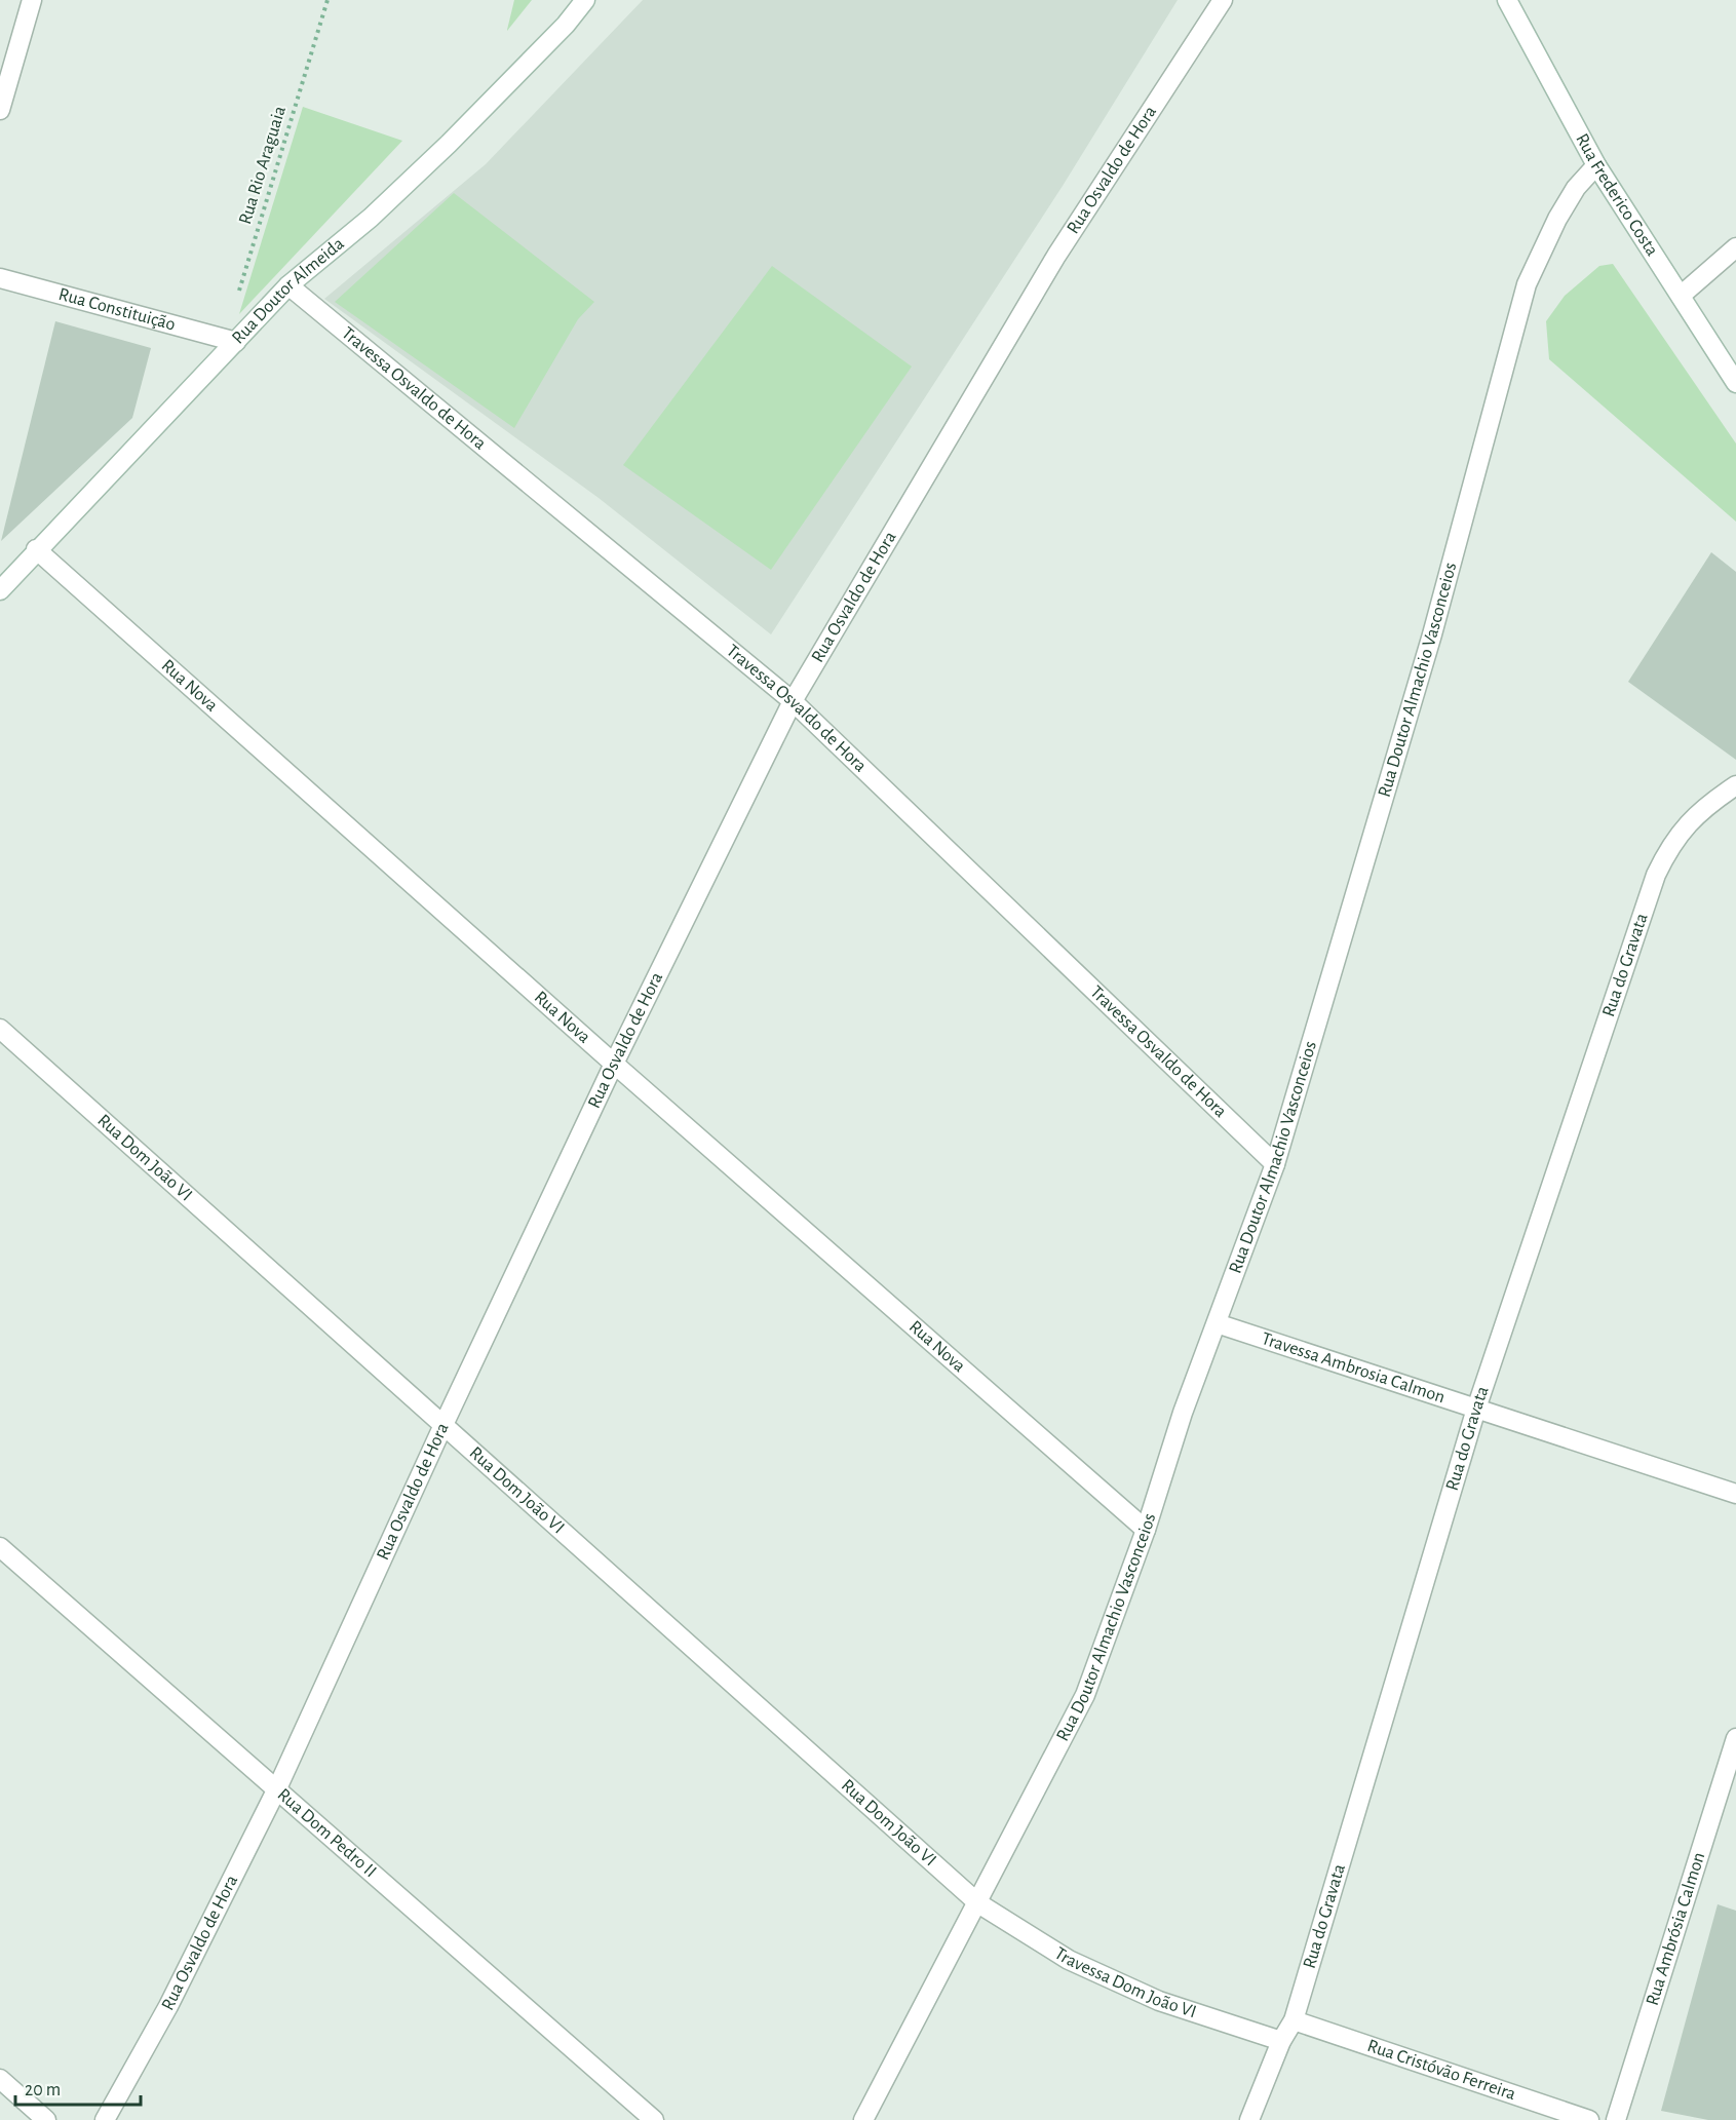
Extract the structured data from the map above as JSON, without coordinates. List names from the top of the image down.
{
  "streets": {
    "street": [
      "Rua Osvaldo de Hora",
      "Rua Frederico Costa",
      "Rua Doutor Almeida",
      "Rua Constituição",
      "Travessa Osvaldo de Hora",
      "Rua Doutor Almachio Vasconceios",
      "Rua Nova",
      "Rua do Gravata",
      "Rua Dom João VI",
      "Travessa Ambrosia Calmon",
      "Rua Dom Pedro II",
      "Rua Ambrósia Calmon",
      "Travessa Dom João VI",
      "Rua Cristóvão Ferreira"
    ],
    "path": ["Rua Rio Araguaia"]
  },
  "crossings": [
    ["Rua Rio Araguaia", "Rua Doutor Almeida"],
    ["Rua Rio Araguaia", "Rua Constituição"],
    ["Rua Osvaldo de Hora", "Travessa Osvaldo de Hora"],
    ["Rua Osvaldo de Hora", "Rua Nova"],
    ["Rua Osvaldo de Hora", "Rua Dom João VI"],
    ["Rua Osvaldo de Hora", "Rua Dom Pedro II"],
    ["Rua Frederico Costa", "Rua Doutor Almachio Vasconceios"],
    ["Rua Doutor Almeida", "Rua Constituição"],
    ["Rua Doutor Almeida", "Travessa Osvaldo de Hora"],
    ["Rua Doutor Almeida", "Rua Nova"],
    ["Travessa Osvaldo de Hora", "Rua Doutor Almachio Vasconceios"],
    ["Rua Doutor Almachio Vasconceios", "Rua Nova"],
    ["Rua Doutor Almachio Vasconceios", "Rua Dom João VI"],
    ["Rua Doutor Almachio Vasconceios", "Travessa Ambrosia Calmon"],
    ["Rua Doutor Almachio Vasconceios", "Travessa Dom João VI"],
    ["Rua do Gravata", "Travessa Ambrosia Calmon"],
    ["Rua do Gravata", "Travessa Dom João VI"],
    ["Rua do Gravata", "Rua Cristóvão Ferreira"],
    ["Rua Dom João VI", "Travessa Dom João VI"]
  ],
  "scale_bar": "20 m"
}
